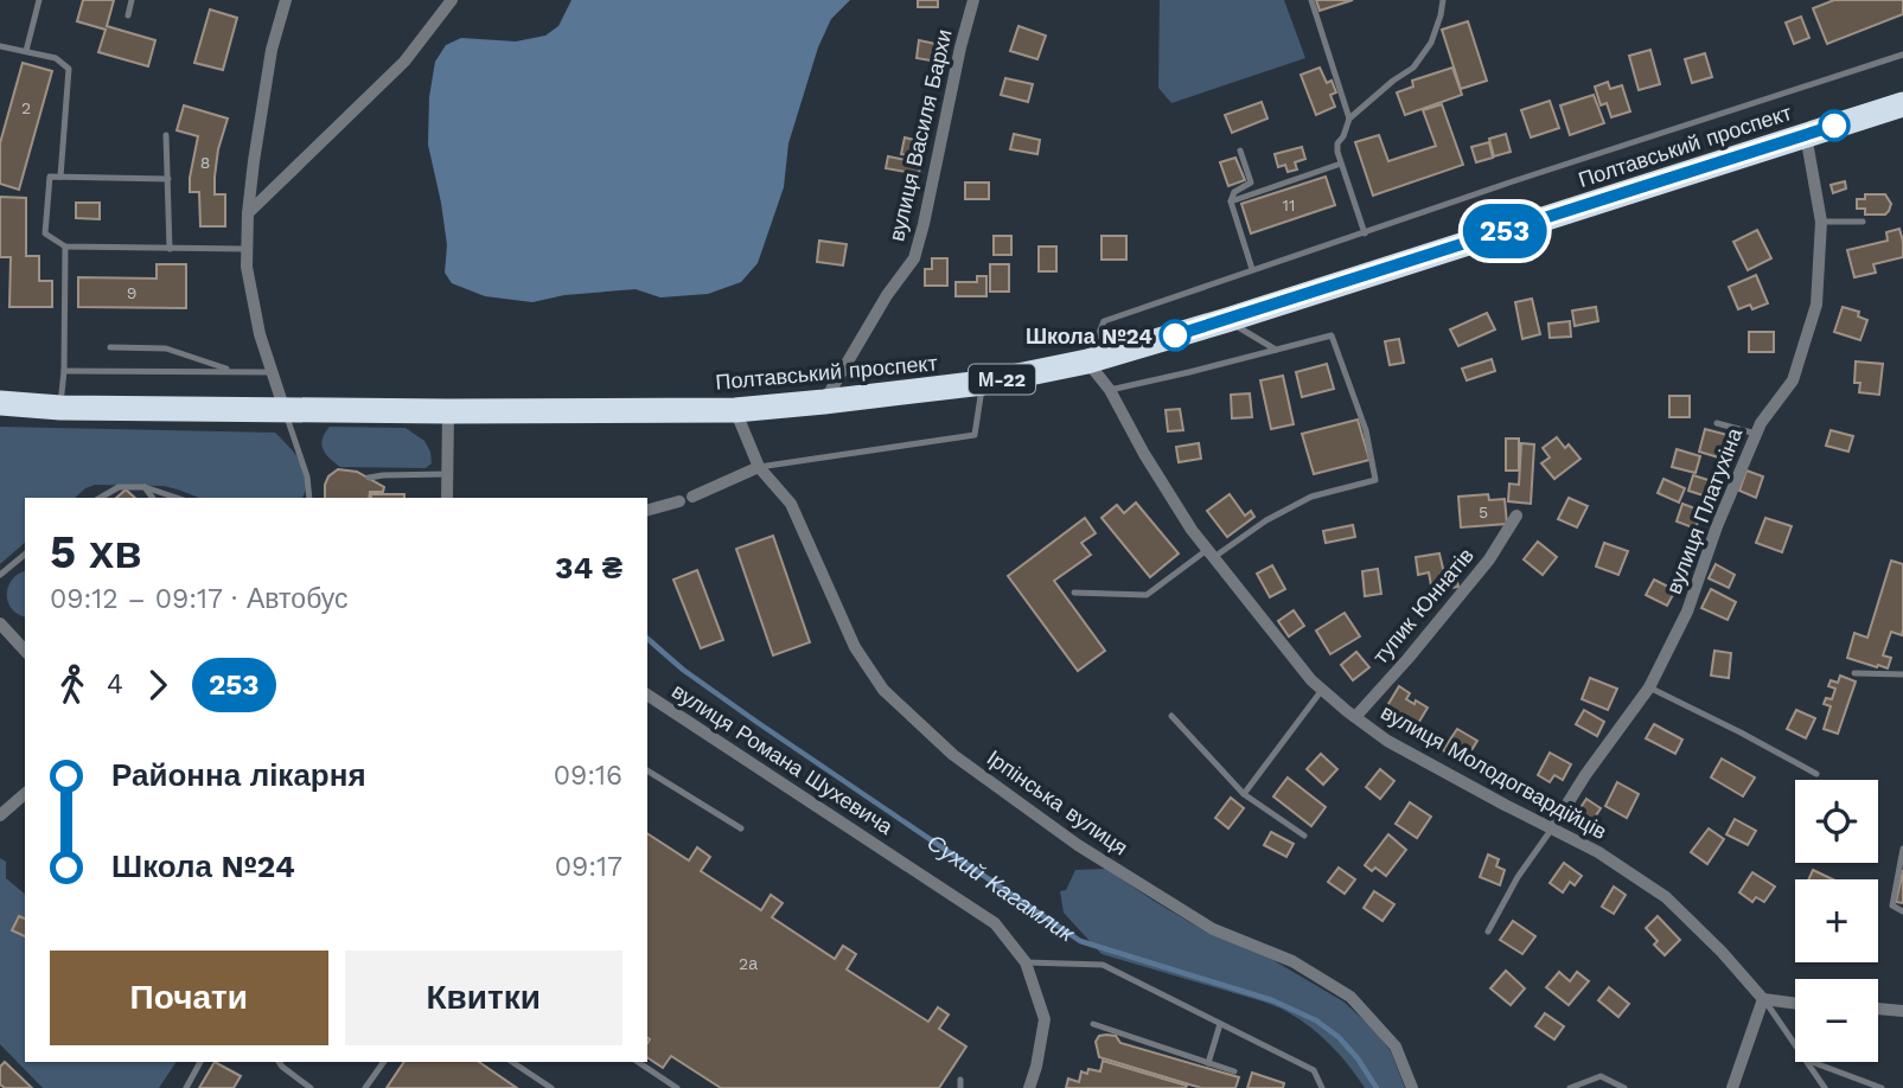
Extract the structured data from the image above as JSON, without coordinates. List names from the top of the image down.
{
  "streets": {
    "highway": ["Полтавський проспект", "М-22"],
    "street": [
      "вулиця Василя Бархи",
      "вулиця Платухіна",
      "тупик Юннатів",
      "вулиця Романа Шухевича",
      "вулиця Молодогвардійців",
      "Ірпінська вулиця"
    ]
  },
  "crossings": [
    ["вулиця Василя Бархи", "Полтавський проспект"],
    ["Полтавський проспект", "М-22"],
    ["Полтавський проспект", "вулиця Платухіна"],
    ["Полтавський проспект", "вулиця Молодогвардійців"],
    ["Полтавський проспект", "Ірпінська вулиця"],
    ["вулиця Платухіна", "вулиця Молодогвардійців"],
    ["тупик Юннатів", "вулиця Молодогвардійців"]
  ],
  "water": ["Сухий Кагамлик"],
  "places": ["Школа №24"],
  "lines": ["bus line 253"],
  "house_numbers": [
    "2",
    "8",
    "11",
    "9",
    "5",
    "2а"
  ],
  "page": {
    "on_map": "253",
    "heading": ["5 хв", "09:12 – 09:17 · Автобус", "34 ₴"],
    "legs": ["4", "253"],
    "list": [
      {
        "name": "Районна лікарня",
        "value": "09:16"
      },
      {
        "name": "Школа №24",
        "value": "09:17"
      }
    ],
    "map_buttons": ["+", "−"],
    "buttons": ["Почати", "Квитки"]
  }
}
